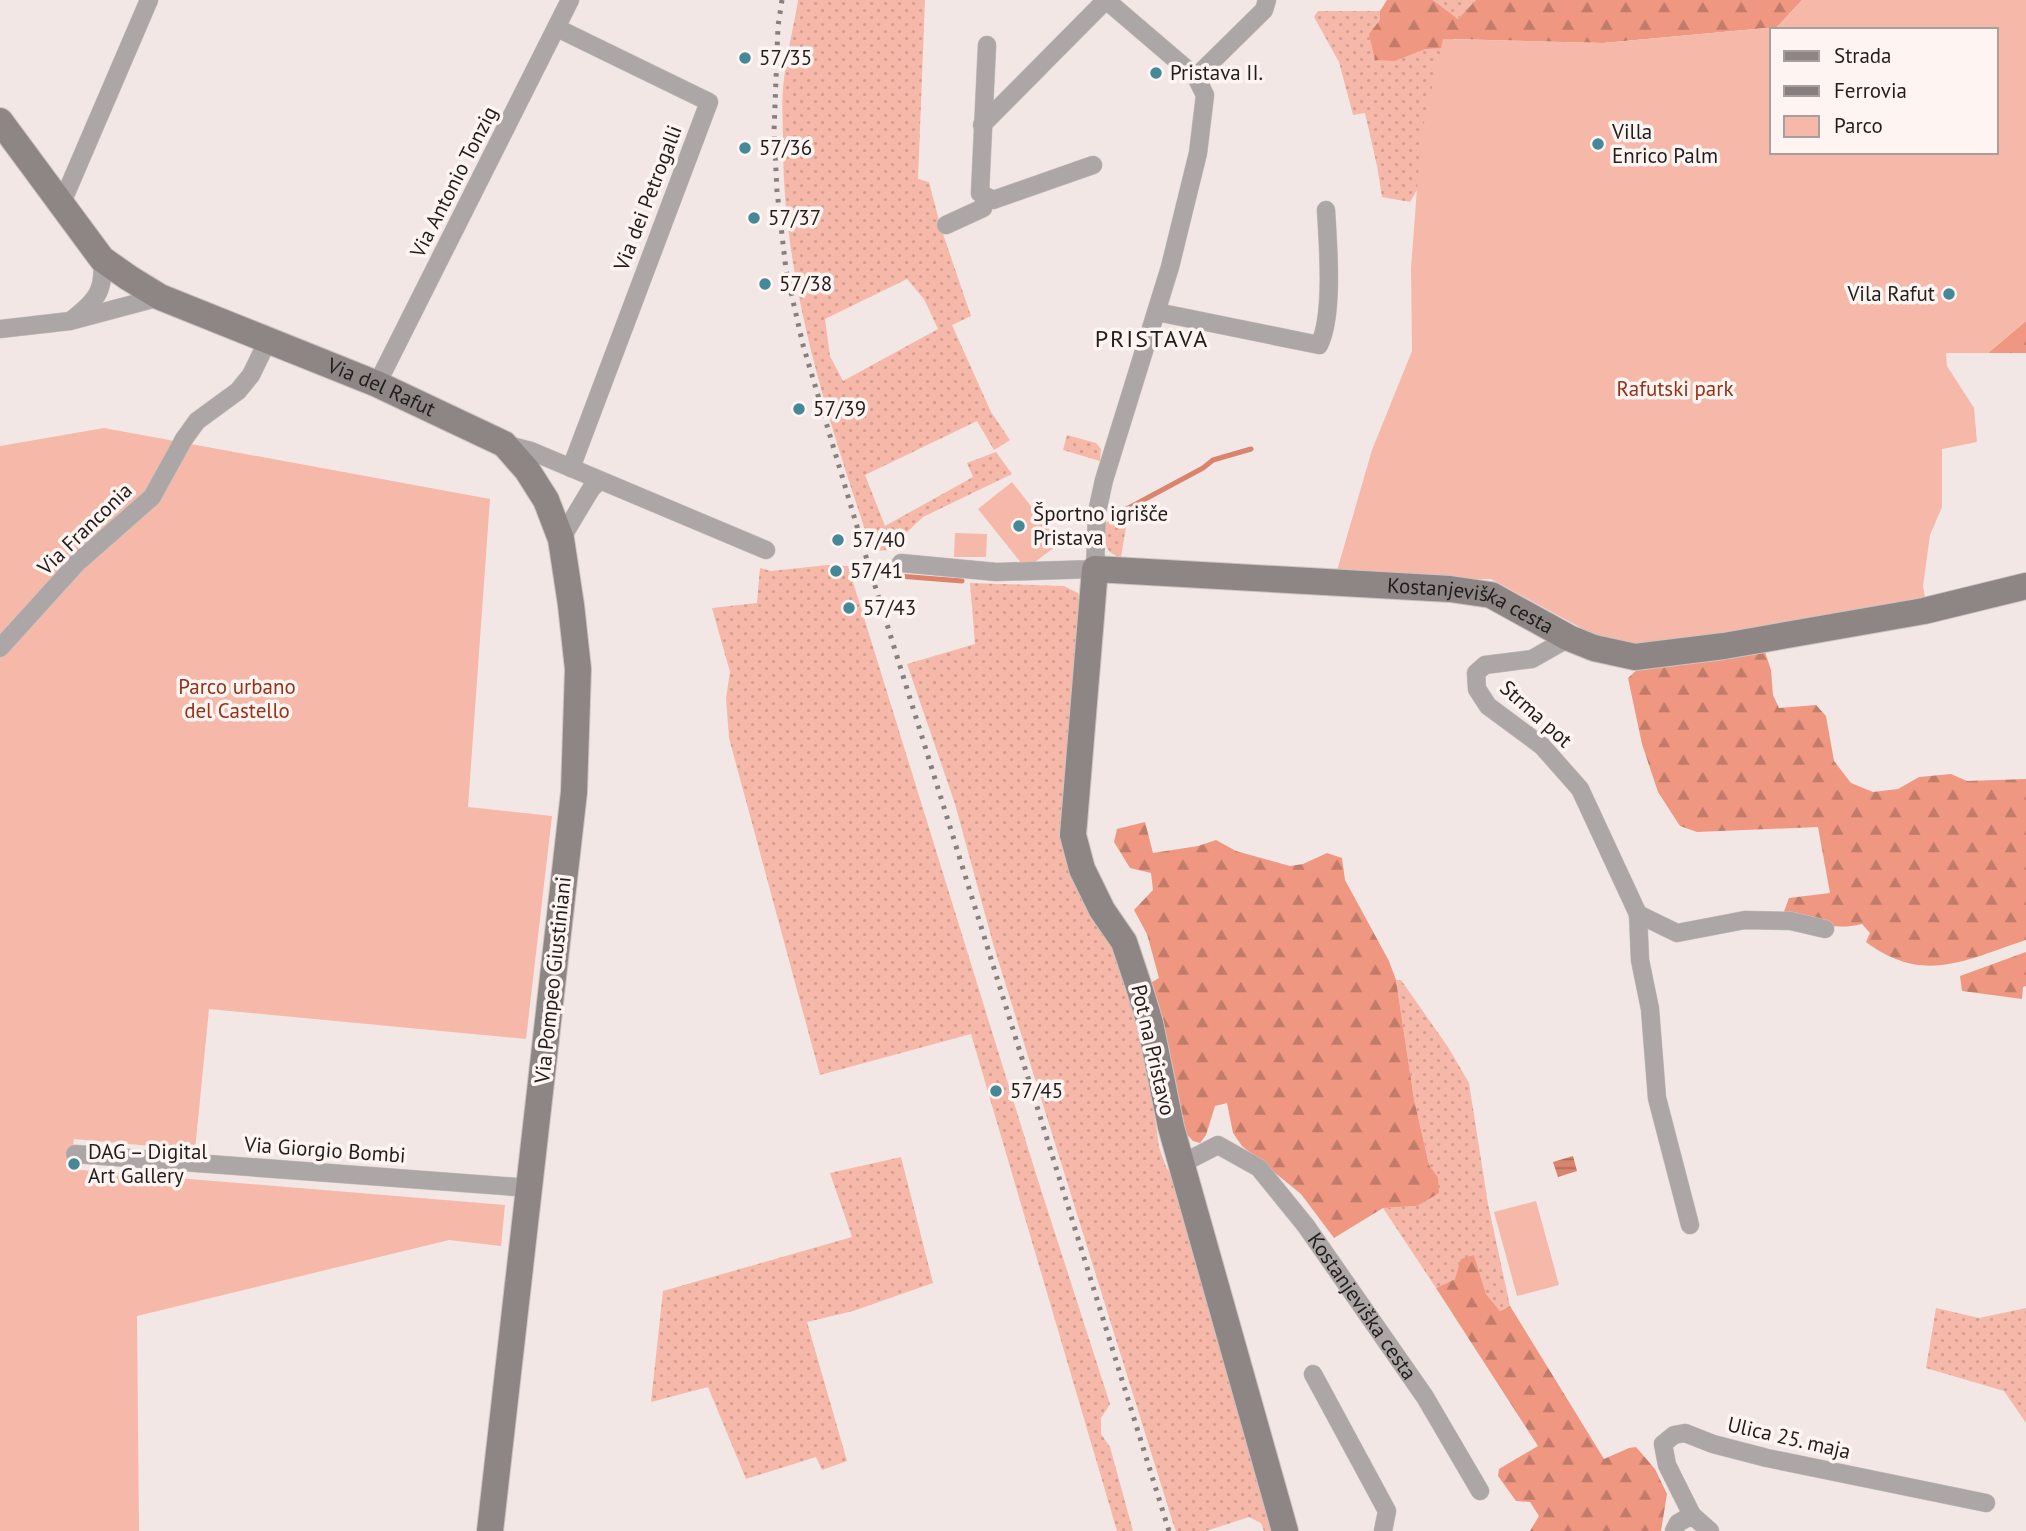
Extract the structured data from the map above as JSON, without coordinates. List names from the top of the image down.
{
  "streets": {
    "street": [
      "Via Antonio Tonzig",
      "Via dei Petrogalli",
      "Via del Rafut",
      "Via Franconia",
      "Kostanjeviška cesta",
      "Strma pot",
      "Via Pompeo Giustiniani",
      "Pot na Pristavo",
      "Via Giorgio Bombi",
      "Ulica 25. maja"
    ]
  },
  "crossings": [
    ["Via Antonio Tonzig", "Via dei Petrogalli"],
    ["Via Antonio Tonzig", "Via del Rafut"],
    ["Via dei Petrogalli", "Via del Rafut"],
    ["Via del Rafut", "Via Franconia"],
    ["Via del Rafut", "Via Pompeo Giustiniani"],
    ["Kostanjeviška cesta", "Strma pot"],
    ["Kostanjeviška cesta", "Pot na Pristavo"],
    ["Via Pompeo Giustiniani", "Via Giorgio Bombi"]
  ],
  "districts": ["PRISTAVA"],
  "parks": ["Rafutski park", "Parco urbano del Castello"],
  "places": [
    "57/35",
    "Pristava II.",
    "Villa Enrico Palm",
    "57/36",
    "57/37",
    "57/38",
    "Vila Rafut",
    "57/39",
    "Športno igrišče Pristava",
    "57/40",
    "57/41",
    "57/43",
    "57/45",
    "DAG – Digital Art Gallery"
  ],
  "legend": ["Strada", "Ferrovia", "Parco"]
}
